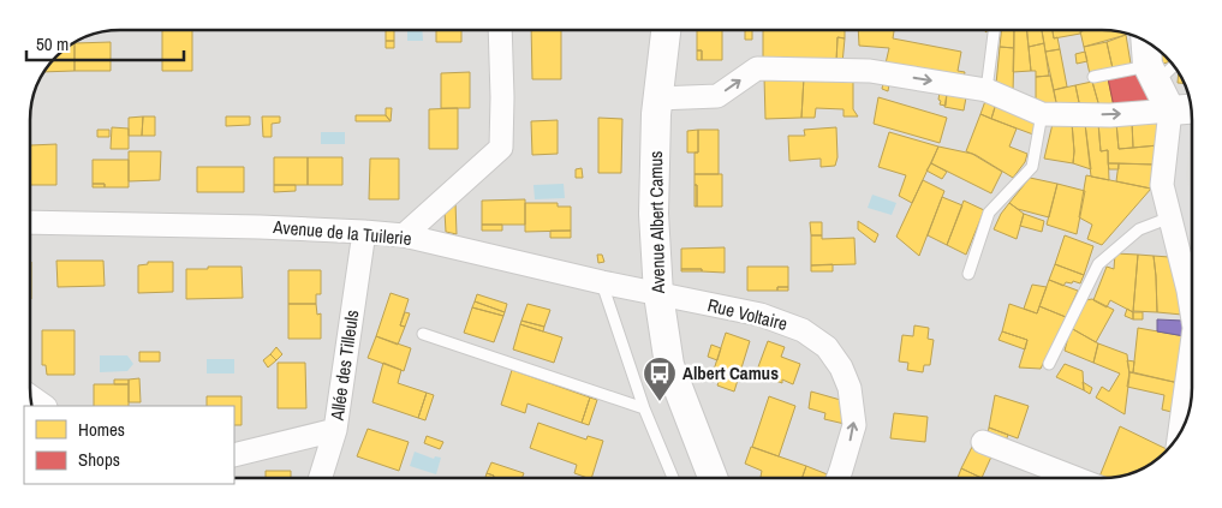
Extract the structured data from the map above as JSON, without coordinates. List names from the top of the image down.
{
  "streets": {
    "street": [
      "Avenue Albert Camus",
      "Avenue de la Tuilerie",
      "Rue Voltaire",
      "Allée des Tilleuls"
    ]
  },
  "crossings": [
    ["Avenue Albert Camus", "Avenue de la Tuilerie"],
    ["Avenue Albert Camus", "Rue Voltaire"],
    ["Avenue de la Tuilerie", "Rue Voltaire"],
    ["Avenue de la Tuilerie", "Allée des Tilleuls"]
  ],
  "one_way": ["Rue Voltaire"],
  "places": {
    "bus stop": ["Albert Camus"]
  },
  "legend": ["Homes", "Shops"],
  "scale_bar": "50 m"
}
